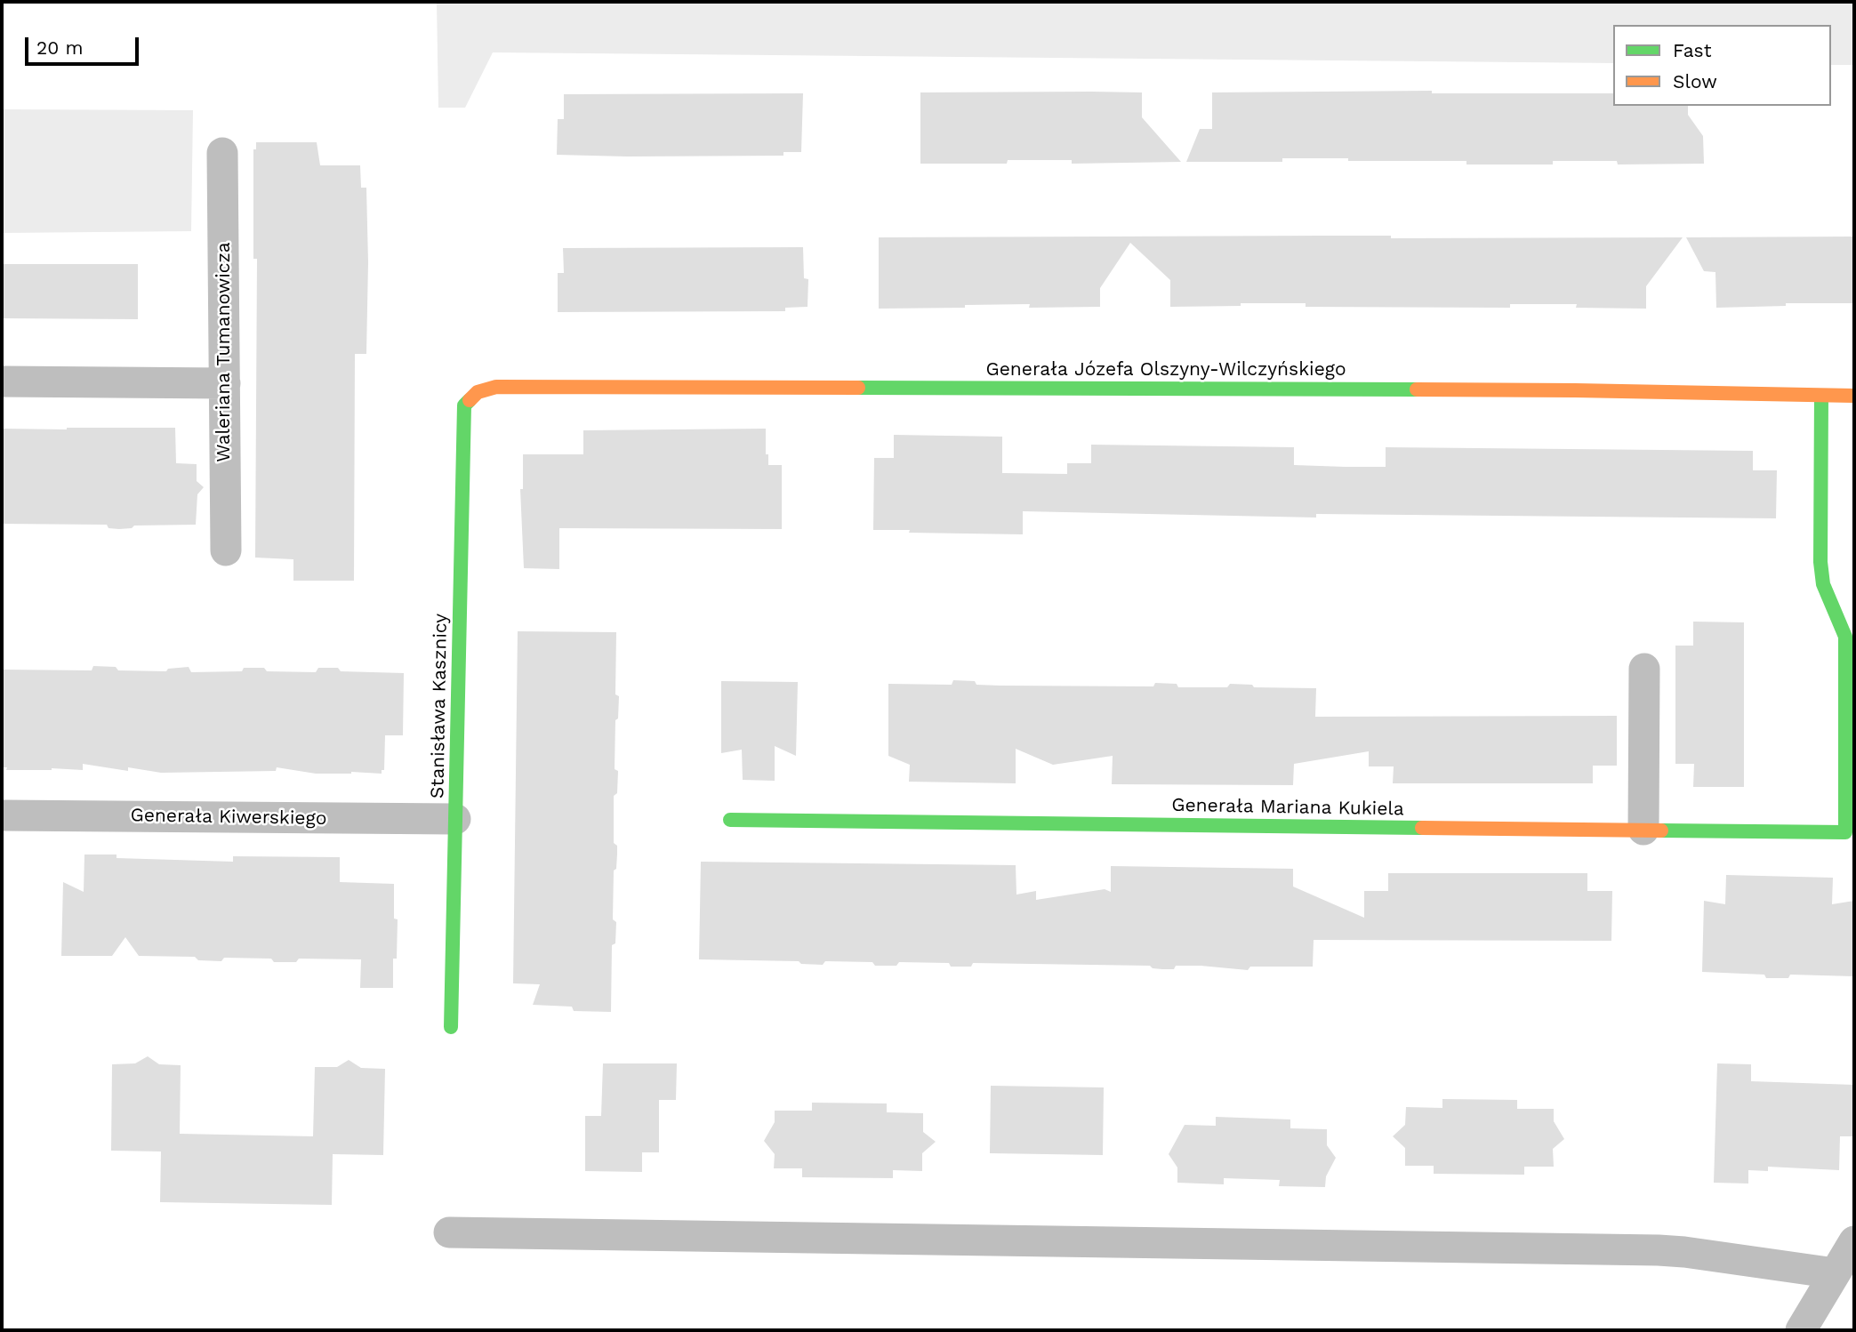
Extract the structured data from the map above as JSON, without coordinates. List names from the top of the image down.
{
  "streets": {
    "street": [
      "Waleriana Tumanowicza",
      "Generała Józefa Olszyny-Wilczyńskiego",
      "Stanisława Kasznicy",
      "Generała Mariana Kukiela",
      "Generała Kiwerskiego"
    ]
  },
  "crossings": [
    ["Generała Józefa Olszyny-Wilczyńskiego", "Stanisława Kasznicy"],
    ["Generała Józefa Olszyny-Wilczyńskiego", "Generała Mariana Kukiela"],
    ["Stanisława Kasznicy", "Generała Kiwerskiego"]
  ],
  "legend": ["Fast", "Slow"],
  "scale_bar": "20 m"
}
